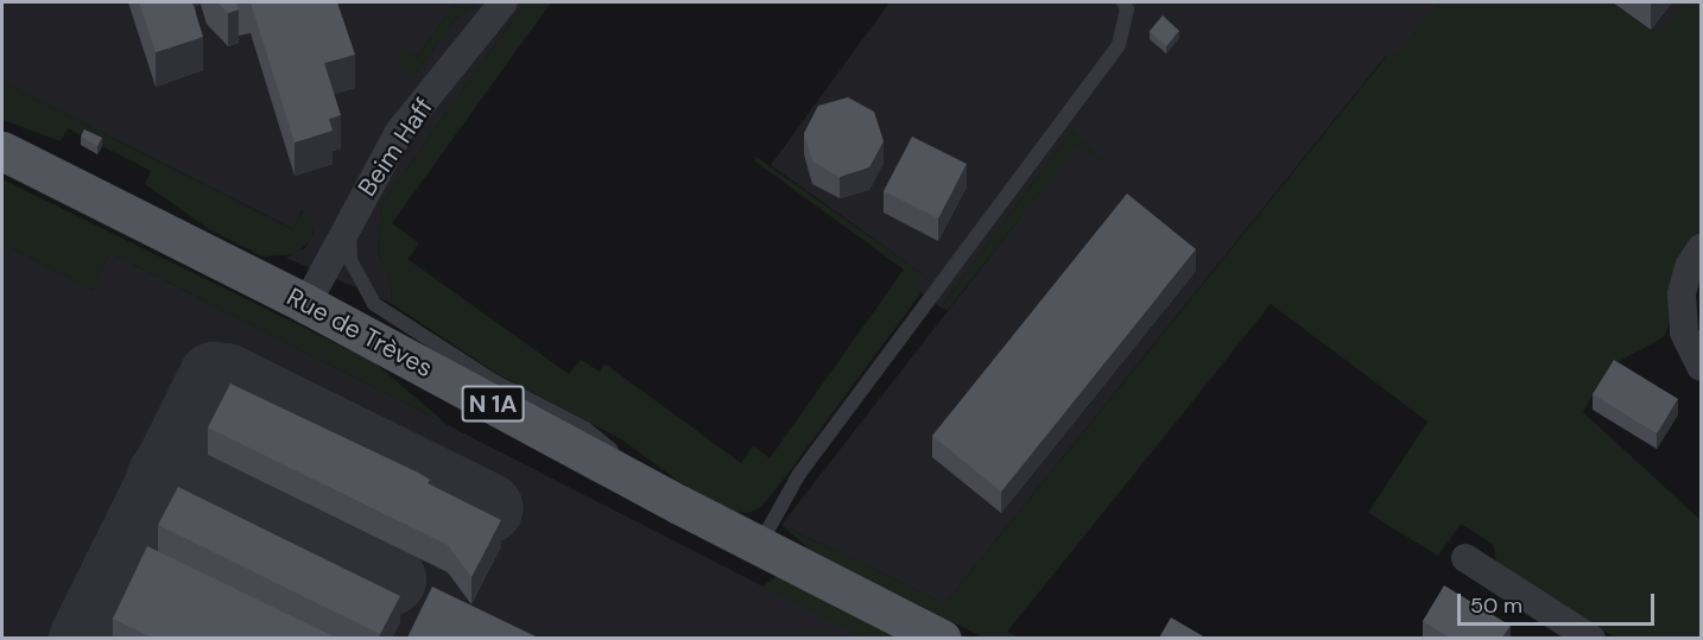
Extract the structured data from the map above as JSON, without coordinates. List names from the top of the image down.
{
  "streets": {
    "main road": ["Rue de Trèves", "N 1A"],
    "street": ["Beim Haff"]
  },
  "crossings": [
    ["Beim Haff", "Rue de Trèves"]
  ],
  "scale_bar": "50 m"
}
